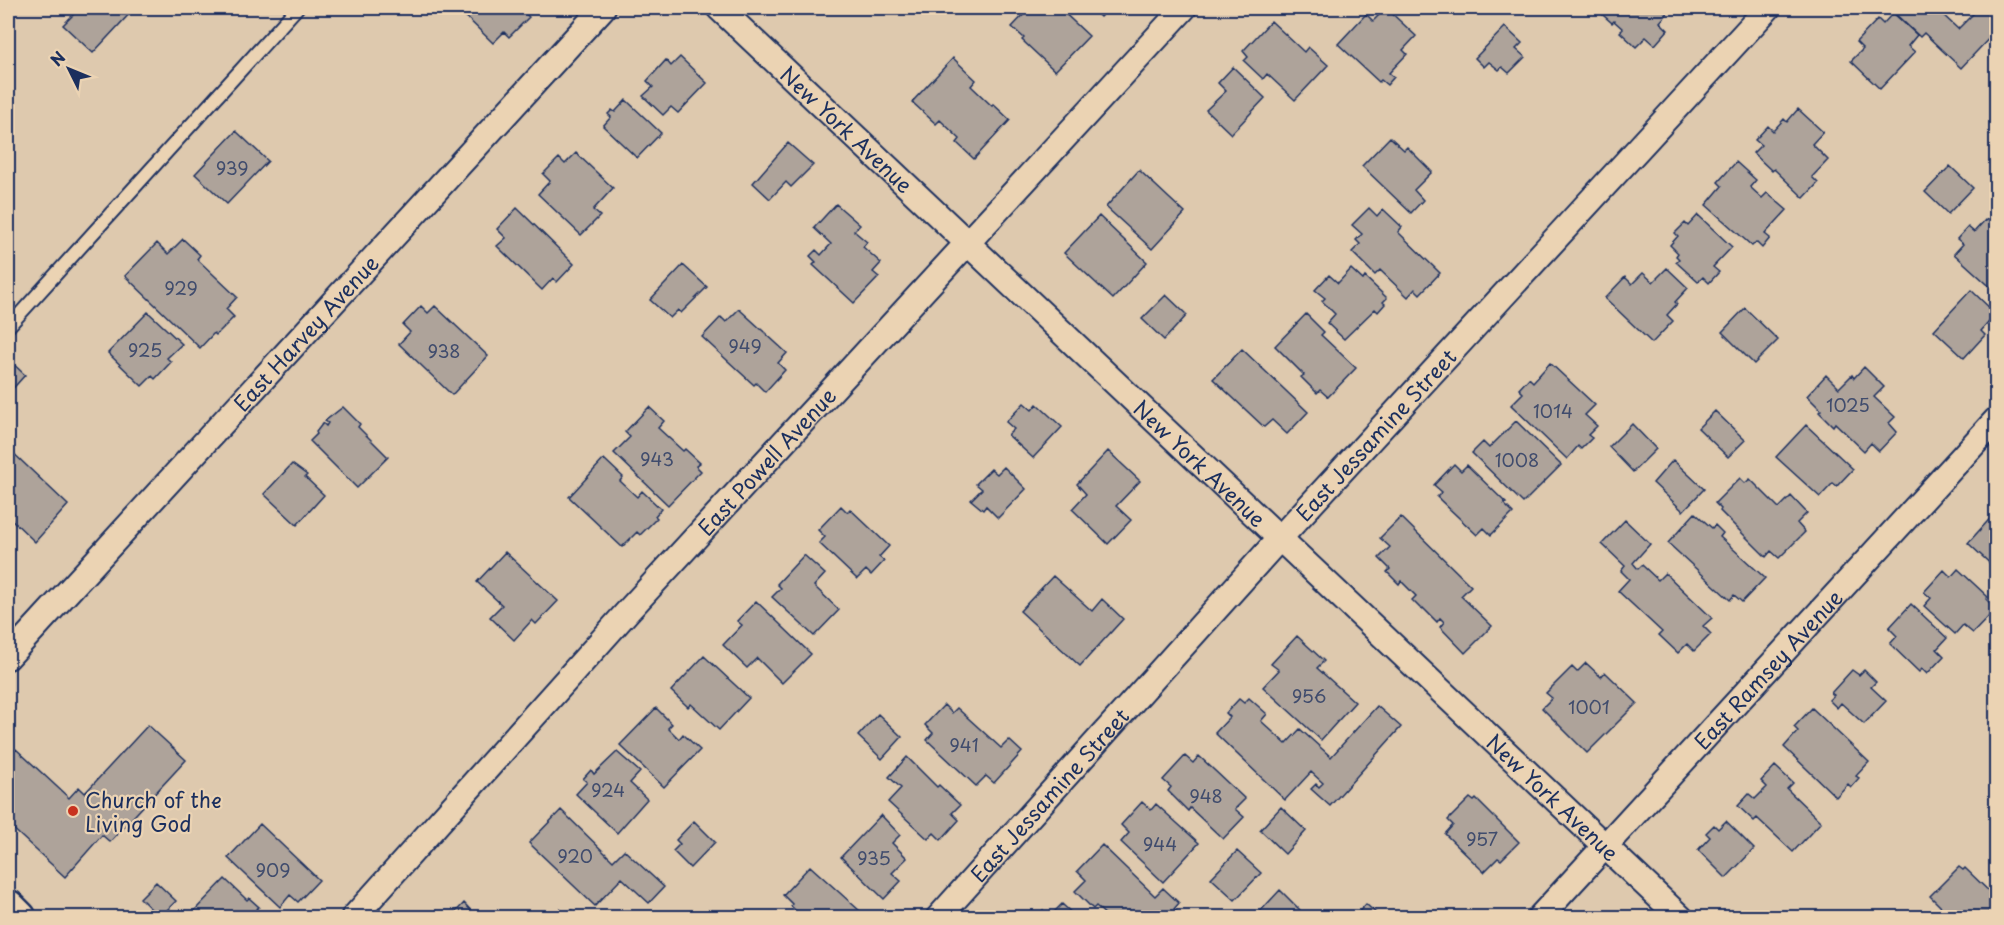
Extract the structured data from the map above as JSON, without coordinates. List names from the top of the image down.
{
  "streets": {
    "street": [
      "New York Avenue",
      "East Harvey Avenue",
      "East Jessamine Street",
      "East Powell Avenue",
      "East Ramsey Avenue"
    ]
  },
  "crossings": [
    ["New York Avenue", "East Jessamine Street"],
    ["New York Avenue", "East Powell Avenue"],
    ["New York Avenue", "East Ramsey Avenue"]
  ],
  "places": ["Church of the Living God"],
  "house_numbers": [
    "939",
    "929",
    "949",
    "925",
    "938",
    "1025",
    "1014",
    "943",
    "1008",
    "956",
    "1001",
    "941",
    "924",
    "948",
    "957",
    "944",
    "920",
    "935",
    "909"
  ],
  "north": "top left"
}
